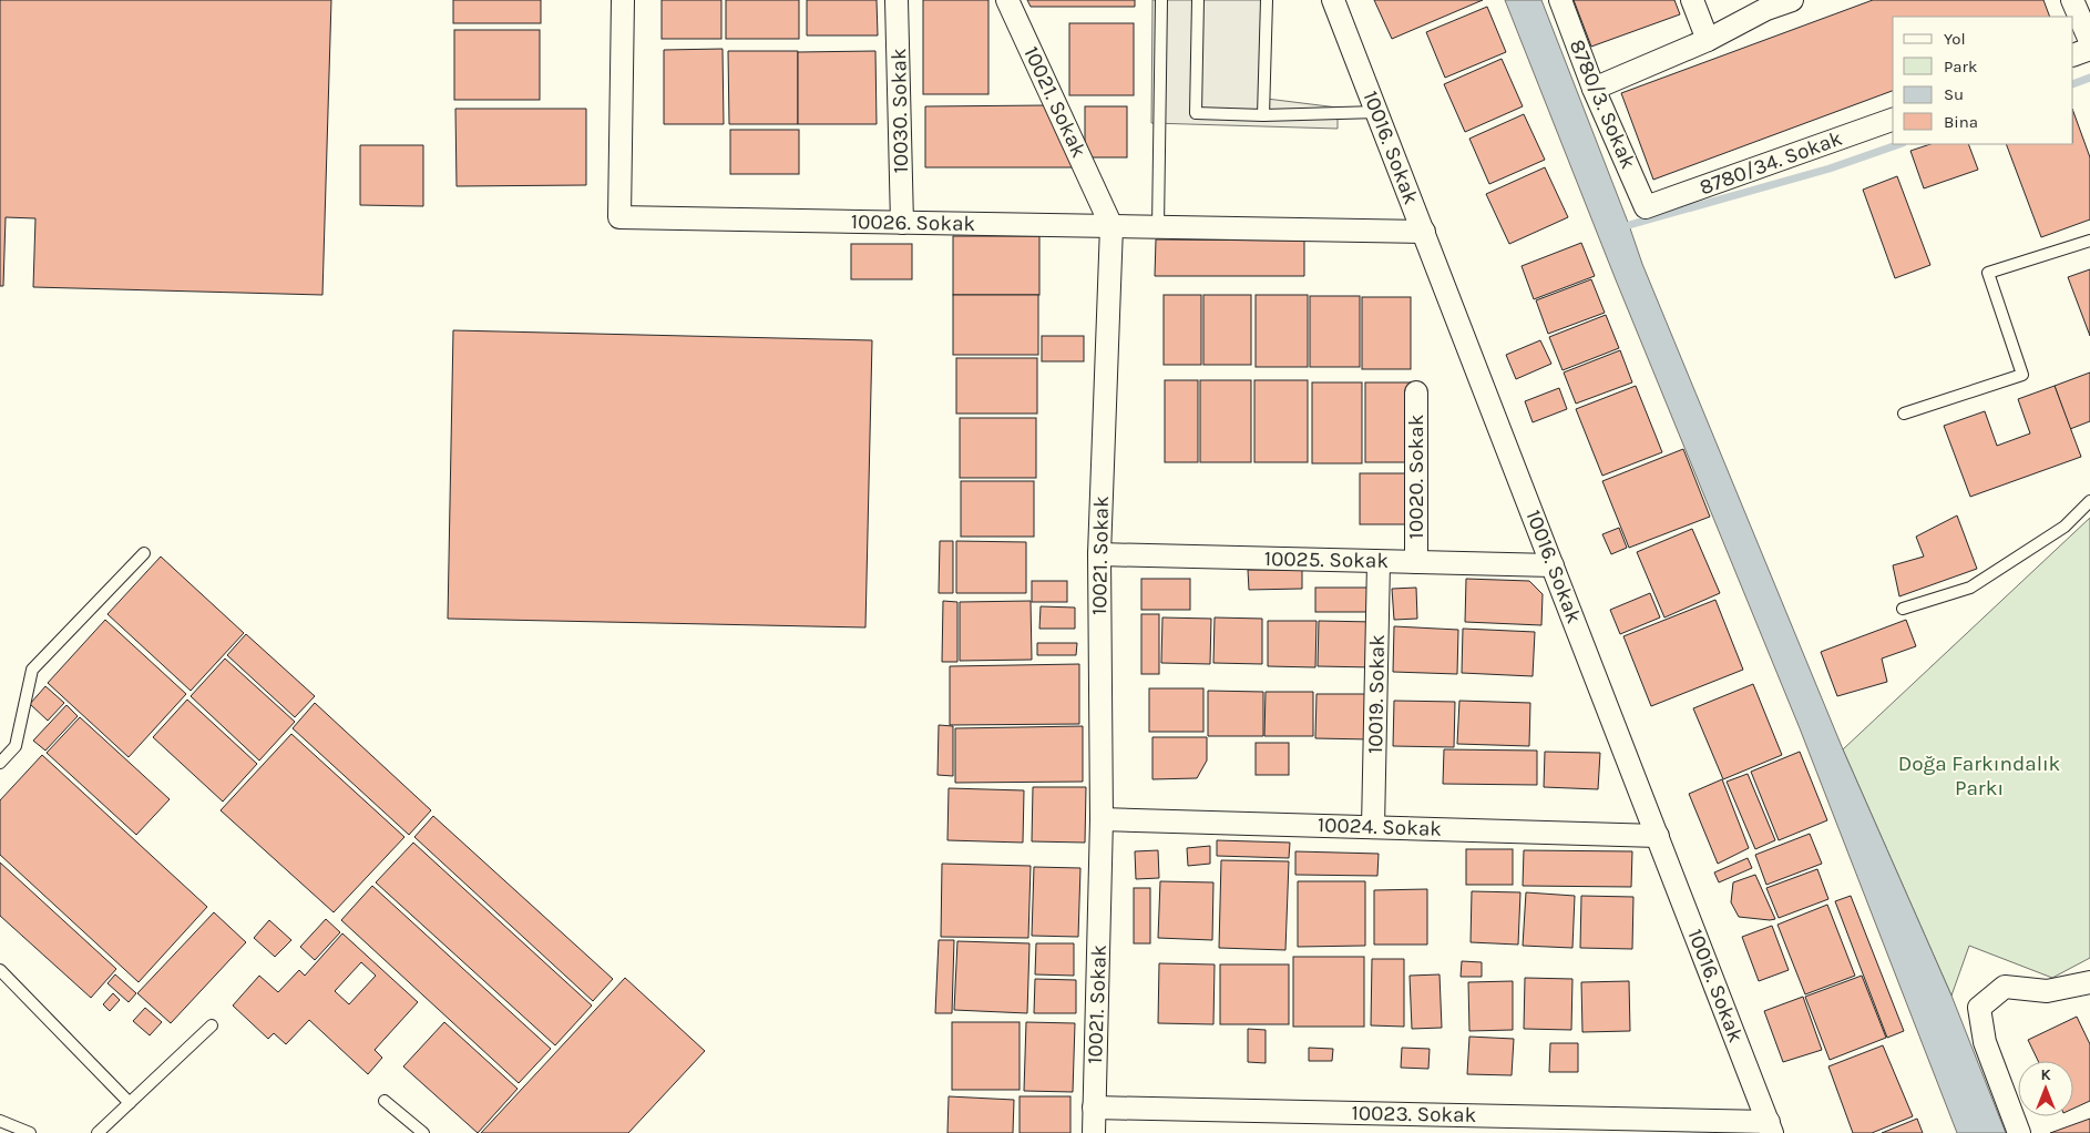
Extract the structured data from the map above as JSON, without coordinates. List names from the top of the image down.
{
  "streets": {
    "street": [
      "10021. Sokak",
      "8780/3. Sokak",
      "10030. Sokak",
      "10016. Sokak",
      "8780/34. Sokak",
      "10026. Sokak",
      "10020. Sokak",
      "10025. Sokak",
      "10019. Sokak",
      "10024. Sokak",
      "10023. Sokak"
    ]
  },
  "crossings": [
    ["10021. Sokak", "10026. Sokak"],
    ["10021. Sokak", "10025. Sokak"],
    ["10021. Sokak", "10024. Sokak"],
    ["10021. Sokak", "10023. Sokak"],
    ["8780/3. Sokak", "8780/34. Sokak"],
    ["10030. Sokak", "10026. Sokak"],
    ["10016. Sokak", "10026. Sokak"],
    ["10016. Sokak", "10025. Sokak"],
    ["10016. Sokak", "10024. Sokak"],
    ["10016. Sokak", "10023. Sokak"],
    ["10020. Sokak", "10025. Sokak"],
    ["10025. Sokak", "10019. Sokak"],
    ["10019. Sokak", "10024. Sokak"]
  ],
  "parks": ["Doğa Farkındalık Parkı"],
  "legend": [
    "Yol",
    "Park",
    "Su",
    "Bina"
  ],
  "north": "top"
}
